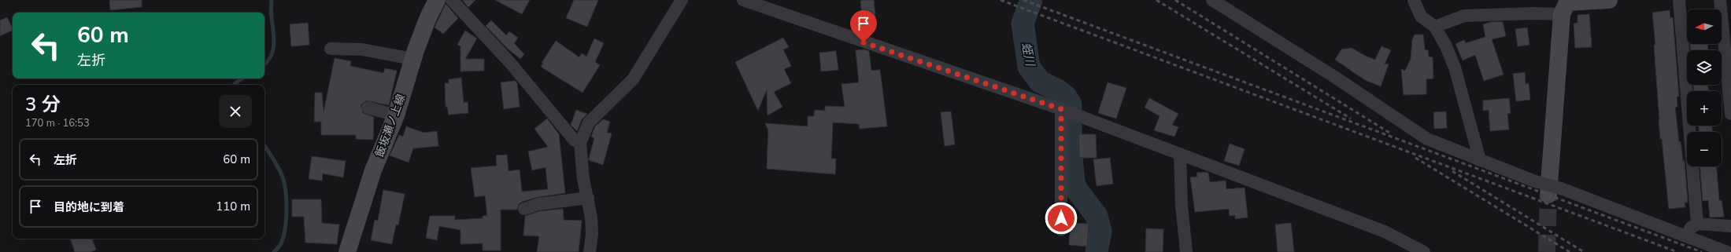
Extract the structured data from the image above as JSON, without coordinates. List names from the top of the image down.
{
  "streets": {
    "main road": ["飯坂瀬ノ上線"]
  },
  "water": ["蛭川"],
  "north": "left",
  "page": {
    "map_buttons": ["+", "−"],
    "turn": ["60 m", "左折"],
    "heading": ["3 分", "170 m · 16:53"],
    "list": [
      {
        "name": "左折",
        "value": "60 m"
      },
      {
        "name": "目的地に到着",
        "value": "110 m"
      }
    ]
  }
}
